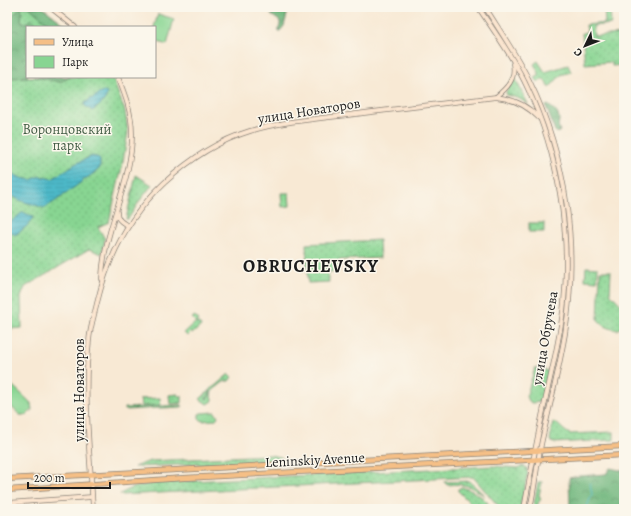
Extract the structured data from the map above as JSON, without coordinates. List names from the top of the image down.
{
  "streets": {
    "main road": ["Leninskiy Avenue"],
    "street": ["улица Новаторов", "улица Обручева"]
  },
  "crossings": [
    ["улица Новаторов", "улица Обручева"],
    ["улица Новаторов", "Leninskiy Avenue"],
    ["улица Обручева", "Leninskiy Avenue"]
  ],
  "districts": ["OBRUCHEVSKY"],
  "parks": ["Воронцовский парк"],
  "legend": ["Улица", "Парк"],
  "scale_bar": "200 m",
  "north": "bottom left"
}
